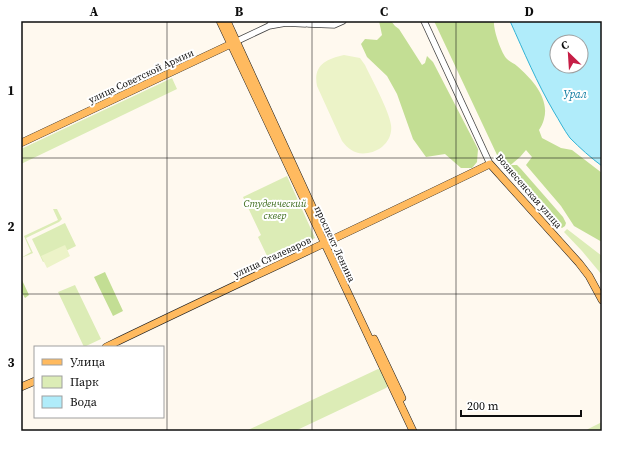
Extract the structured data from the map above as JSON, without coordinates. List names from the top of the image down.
{
  "streets": {
    "main road": [
      "улица Советской Армии",
      "Вознесенская улица",
      "проспект Ленина",
      "улица Сталеваров"
    ]
  },
  "crossings": [
    ["улица Советской Армии", "проспект Ленина"],
    ["Вознесенская улица", "улица Сталеваров"],
    ["проспект Ленина", "улица Сталеваров"]
  ],
  "water": ["Урал"],
  "parks": ["Студенческий сквер"],
  "legend": ["Улица", "Парк", "Вода"],
  "scale_bar": "200 m",
  "north": "top left",
  "grid": {
    "columns": [
      "A",
      "B",
      "C",
      "D"
    ],
    "rows": ["1", "2", "3"]
  }
}
